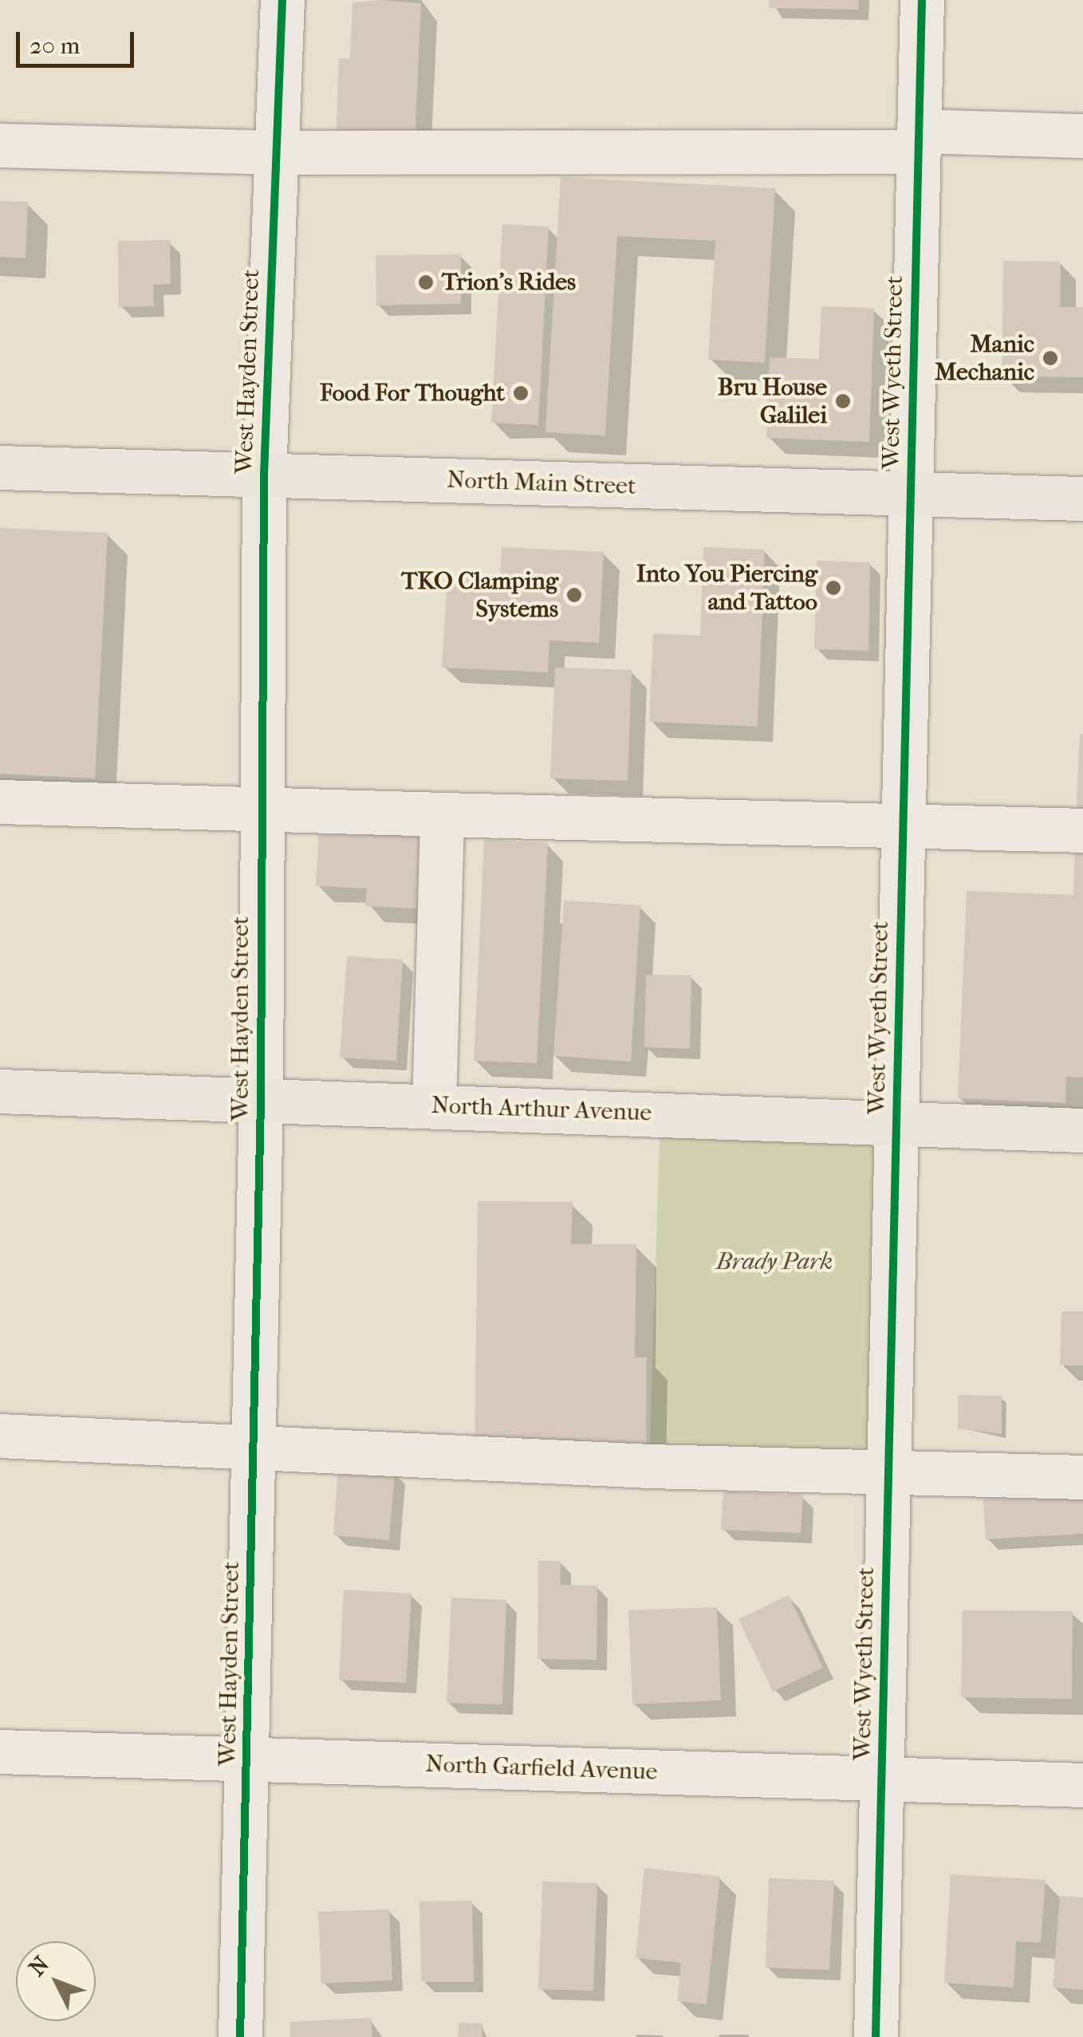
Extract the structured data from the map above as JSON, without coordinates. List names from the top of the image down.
{
  "streets": {
    "main road": ["North Main Street", "North Arthur Avenue"],
    "street": ["West Hayden Street", "West Wyeth Street", "North Garfield Avenue"]
  },
  "crossings": [
    ["West Hayden Street", "North Main Street"],
    ["West Hayden Street", "North Arthur Avenue"],
    ["West Hayden Street", "North Garfield Avenue"],
    ["West Wyeth Street", "North Main Street"],
    ["West Wyeth Street", "North Arthur Avenue"],
    ["West Wyeth Street", "North Garfield Avenue"]
  ],
  "parks": ["Brady Park"],
  "places": [
    "Trion's Rides",
    "Manic Mechanic",
    "Food For Thought",
    "Bru House Galilei",
    "Into You Piercing and Tattoo",
    "TKO Clamping Systems"
  ],
  "scale_bar": "20 m",
  "north": "top left"
}
